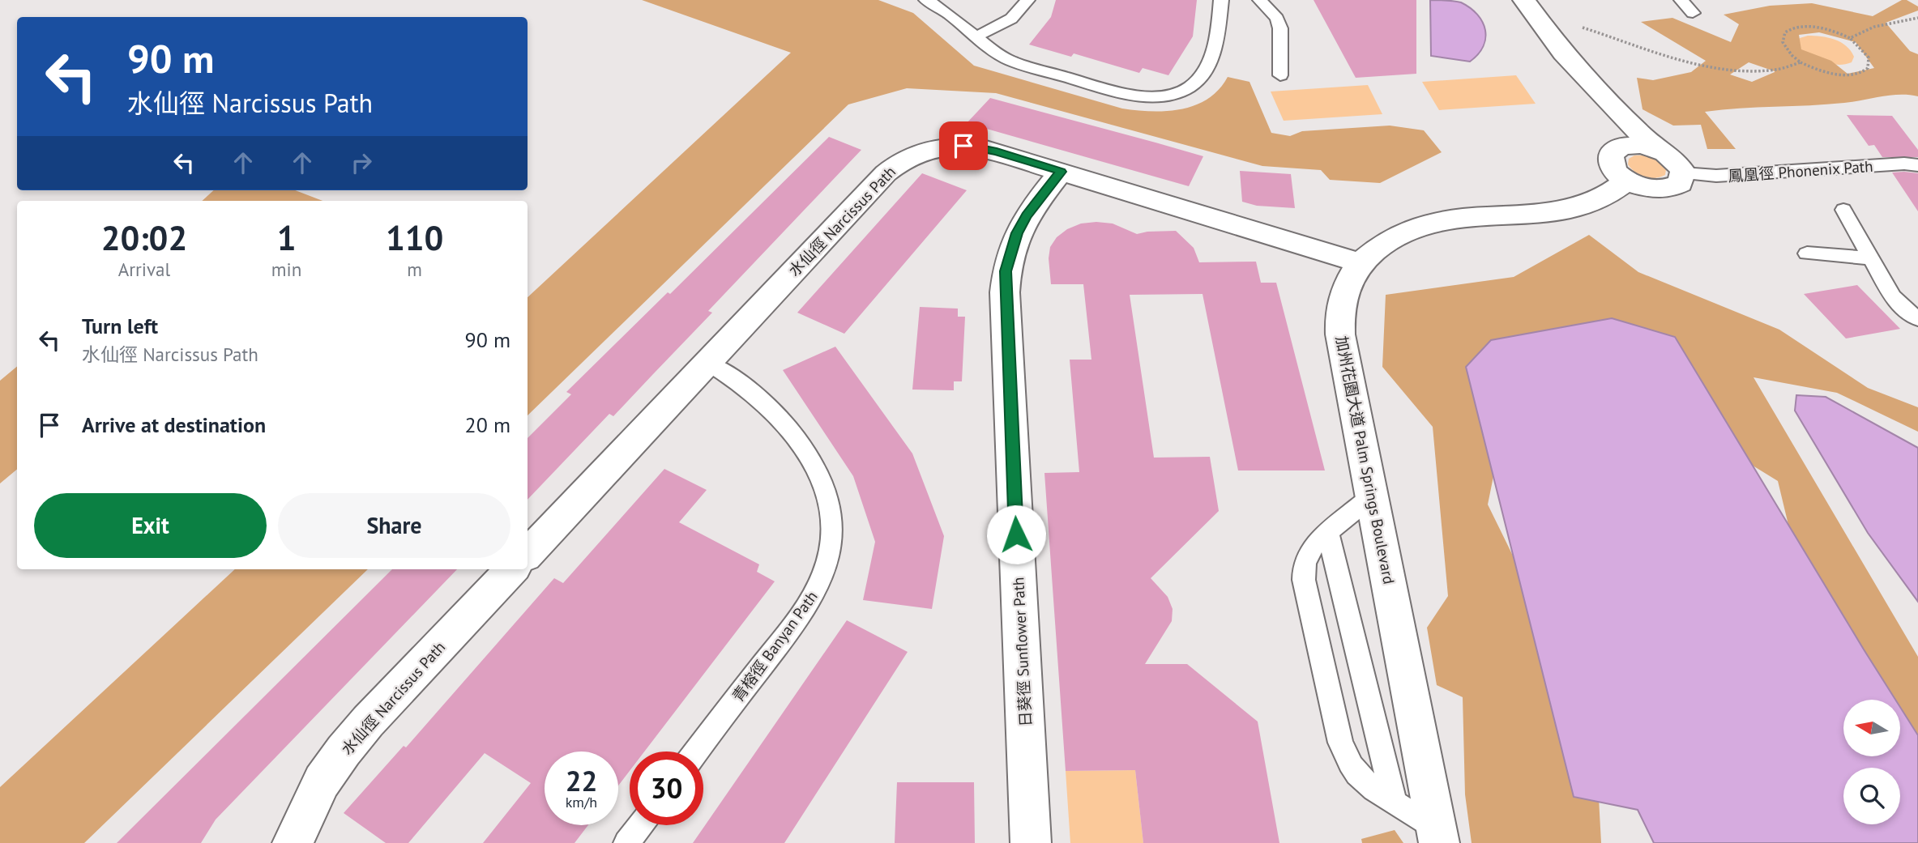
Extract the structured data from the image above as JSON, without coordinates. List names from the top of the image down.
{
  "streets": {
    "street": ["水仙徑 Narcissus Path", "加州花園大道 Palm Springs Boulevard", "日葵徑 Sunflower Path"],
    "lane": ["鳳凰徑 Phonenix Path", "青榕徑 Banyan Path"]
  },
  "crossings": [
    ["水仙徑 Narcissus Path", "加州花園大道 Palm Springs Boulevard"],
    ["水仙徑 Narcissus Path", "青榕徑 Banyan Path"],
    ["水仙徑 Narcissus Path", "日葵徑 Sunflower Path"]
  ],
  "north": "left",
  "page": {
    "turn": ["90 m", "水仙徑 Narcissus Path"],
    "eta": [
      "20:02",
      "Arrival",
      "1",
      "min",
      "110",
      "m"
    ],
    "list": [
      {
        "name": "Turn left",
        "note": "水仙徑 Narcissus Path",
        "value": "90 m"
      },
      {
        "name": "Arrive at destination",
        "value": "20 m"
      }
    ],
    "buttons": ["Exit", "Share"],
    "speed": "22 km/h",
    "limit": "30"
  }
}
